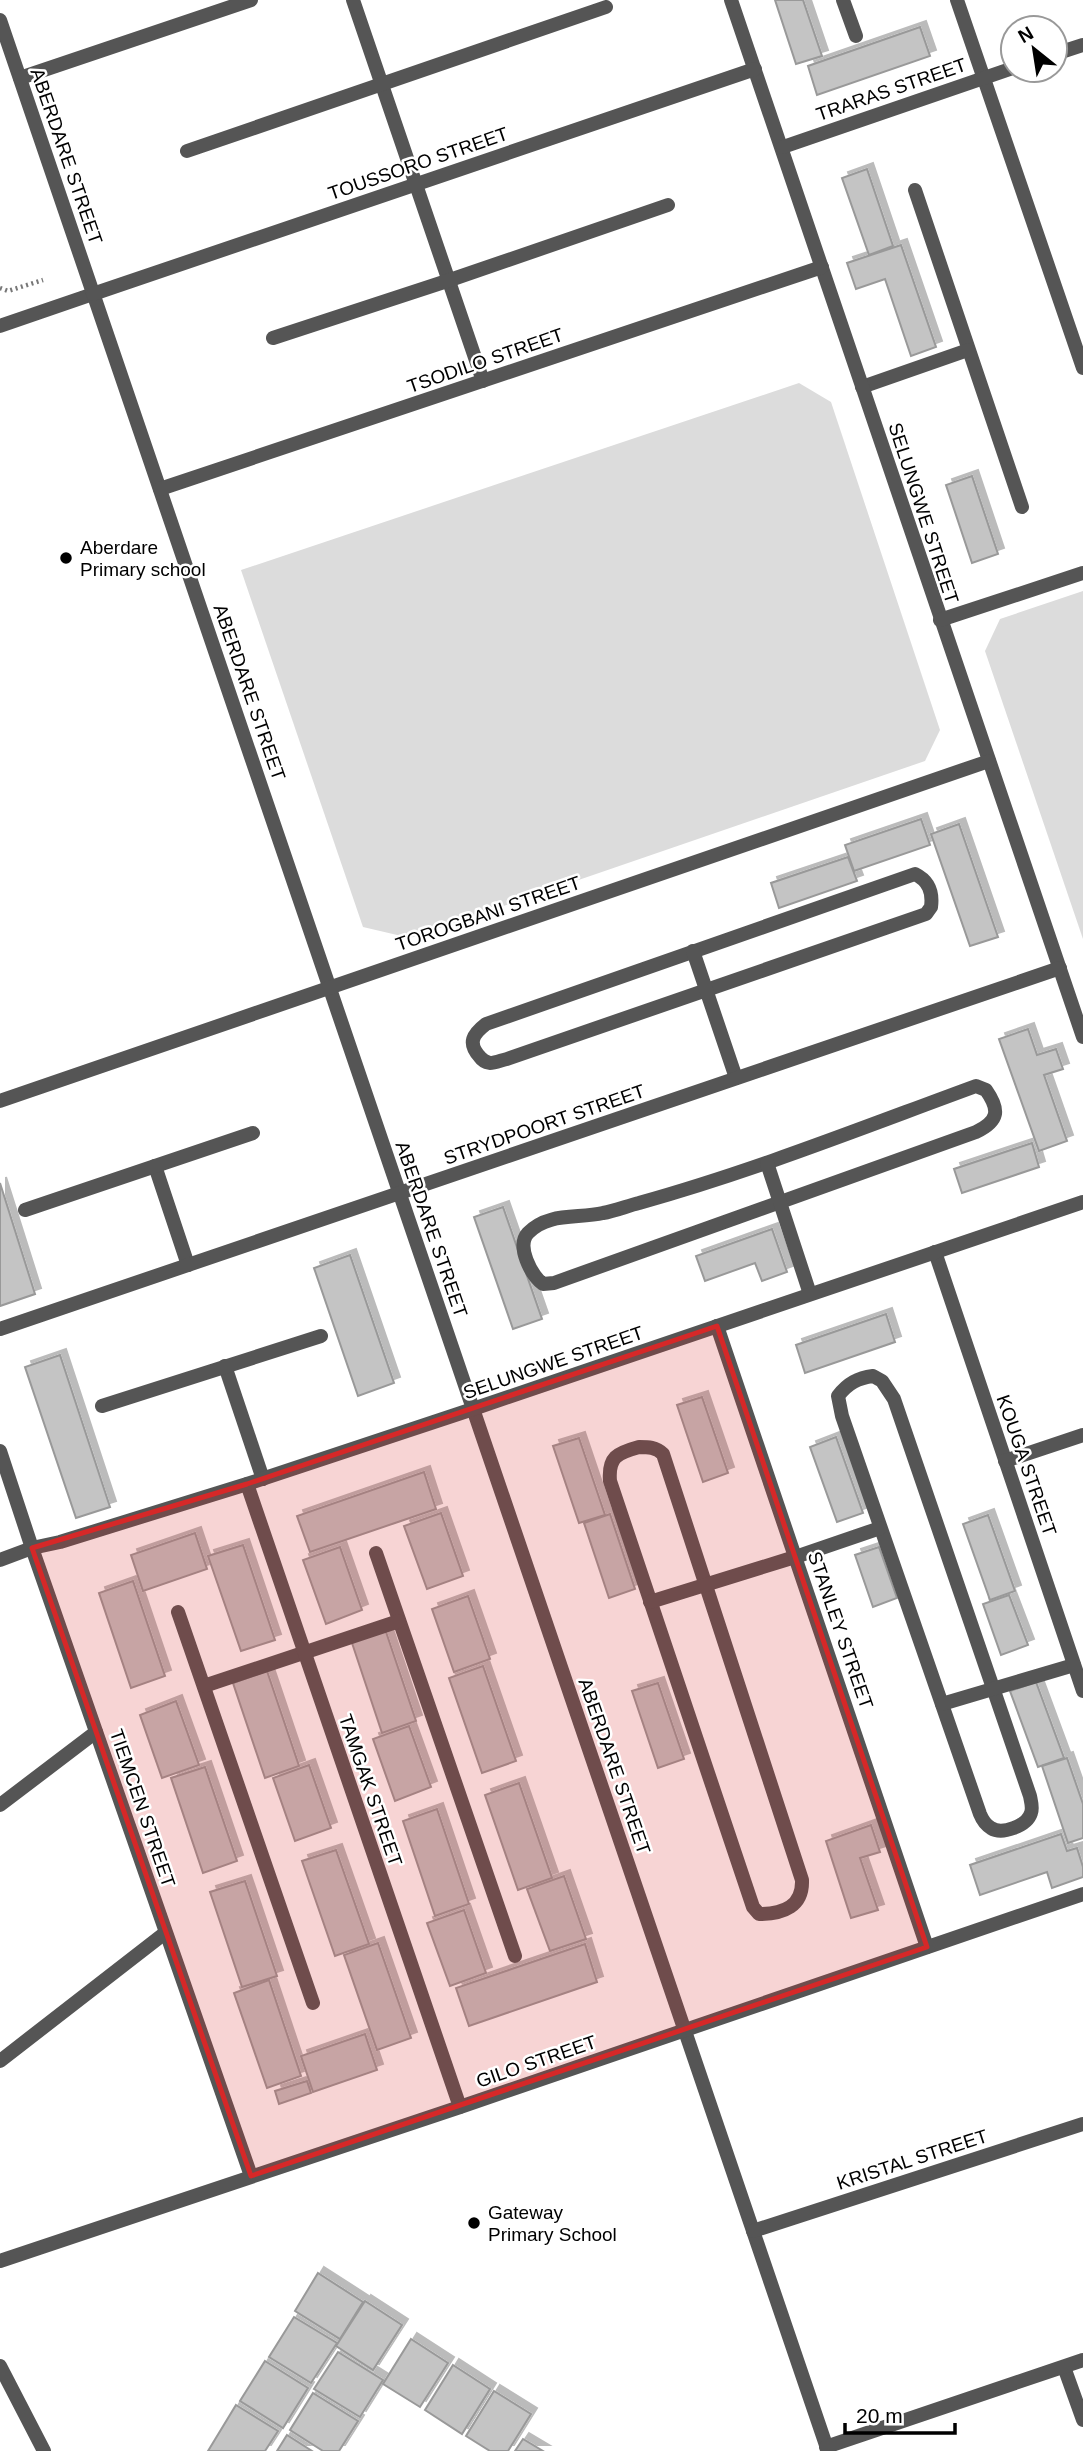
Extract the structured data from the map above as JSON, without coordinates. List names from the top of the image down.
{
  "streets": {
    "street": [
      "TRARAS STREET",
      "ABERDARE STREET",
      "TOUSSORO STREET",
      "TSODILO STREET",
      "SELUNGWE STREET",
      "TOROGBANI STREET",
      "STRYDPOORT STREET",
      "KOUGA STREET",
      "STANLEY STREET",
      "TAMGAK STREET",
      "TIEMCEN STREET",
      "GILO STREET",
      "KRISTAL STREET"
    ]
  },
  "crossings": [
    ["TRARAS STREET", "SELUNGWE STREET"],
    ["ABERDARE STREET", "TOUSSORO STREET"],
    ["ABERDARE STREET", "TSODILO STREET"],
    ["ABERDARE STREET", "SELUNGWE STREET"],
    ["ABERDARE STREET", "TOROGBANI STREET"],
    ["ABERDARE STREET", "STRYDPOORT STREET"],
    ["ABERDARE STREET", "GILO STREET"],
    ["ABERDARE STREET", "KRISTAL STREET"],
    ["TOUSSORO STREET", "SELUNGWE STREET"],
    ["TSODILO STREET", "SELUNGWE STREET"],
    ["SELUNGWE STREET", "TOROGBANI STREET"],
    ["SELUNGWE STREET", "STRYDPOORT STREET"],
    ["SELUNGWE STREET", "KOUGA STREET"],
    ["SELUNGWE STREET", "STANLEY STREET"],
    ["SELUNGWE STREET", "TAMGAK STREET"],
    ["SELUNGWE STREET", "TIEMCEN STREET"],
    ["STANLEY STREET", "GILO STREET"],
    ["TAMGAK STREET", "GILO STREET"],
    ["TIEMCEN STREET", "GILO STREET"]
  ],
  "places": ["Aberdare Primary school", "Gateway Primary School"],
  "scale_bar": "20 m",
  "north": "top left"
}
